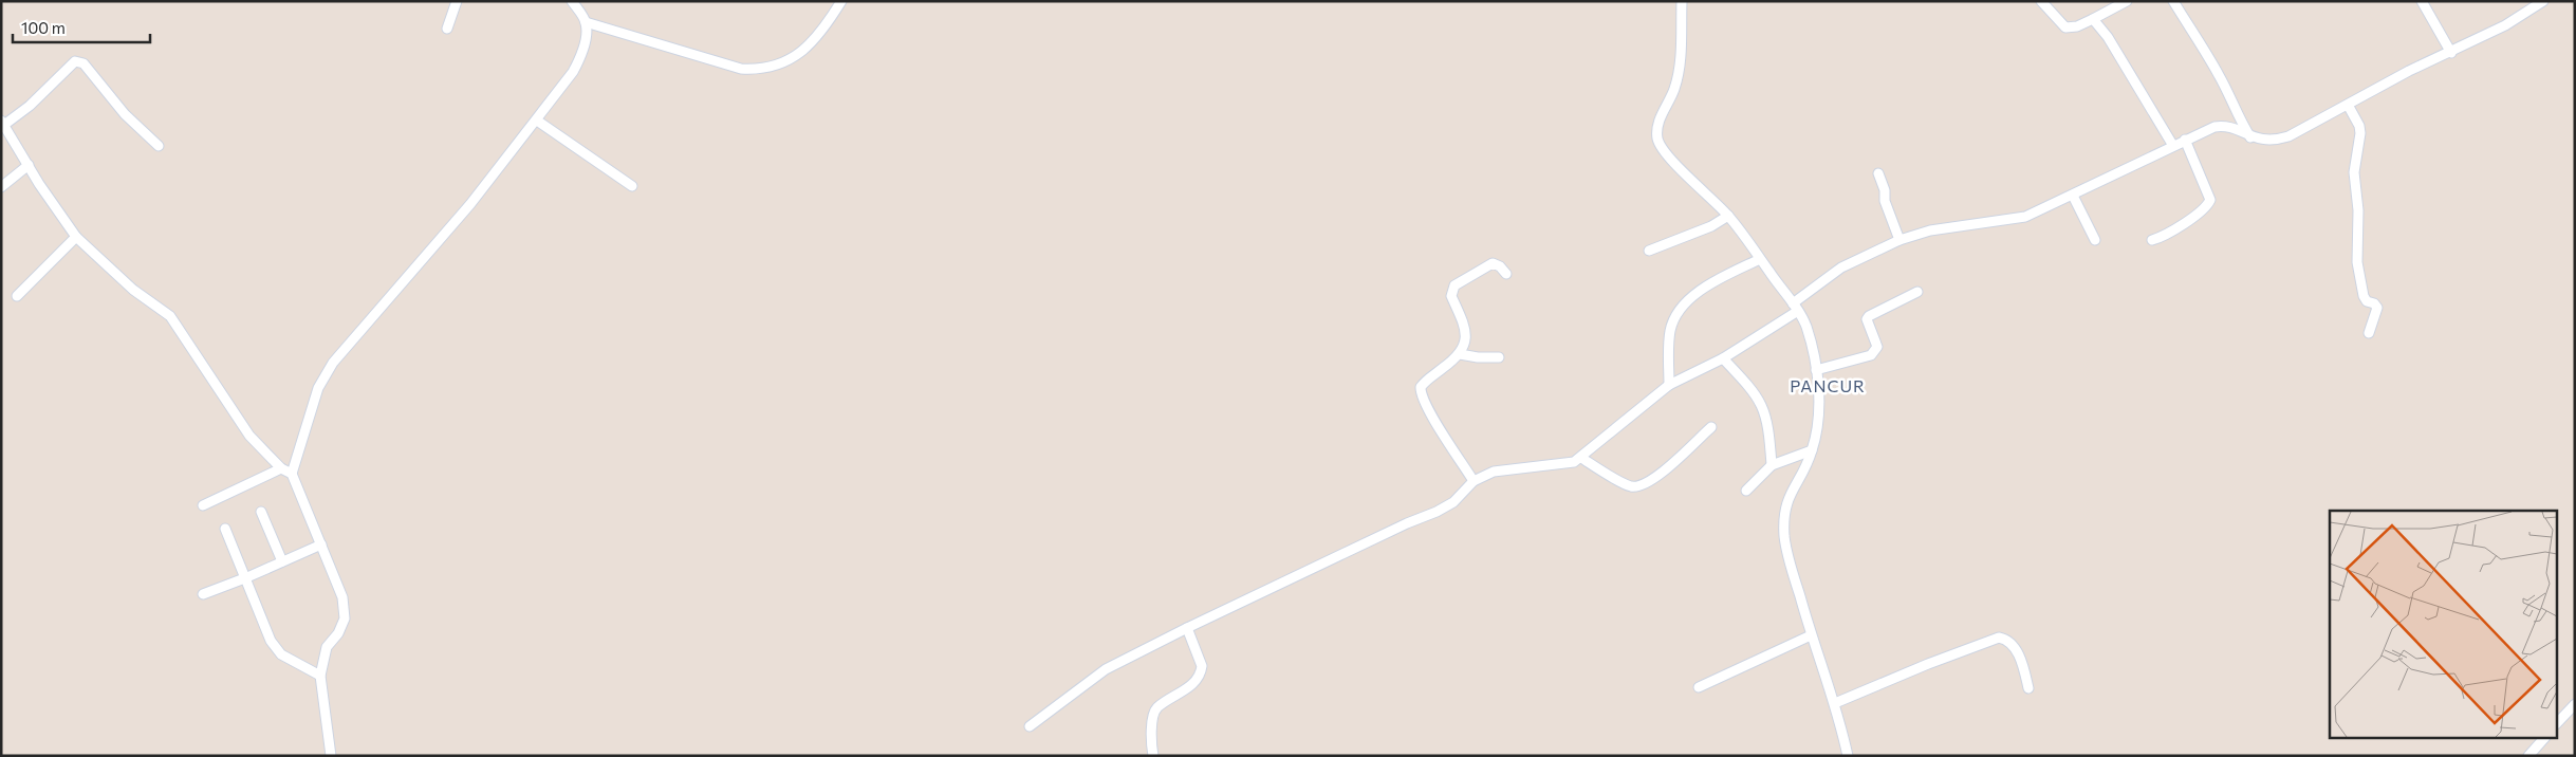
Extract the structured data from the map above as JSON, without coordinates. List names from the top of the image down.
{
  "districts": ["PANCUR"],
  "scale_bar": "100 m"
}
